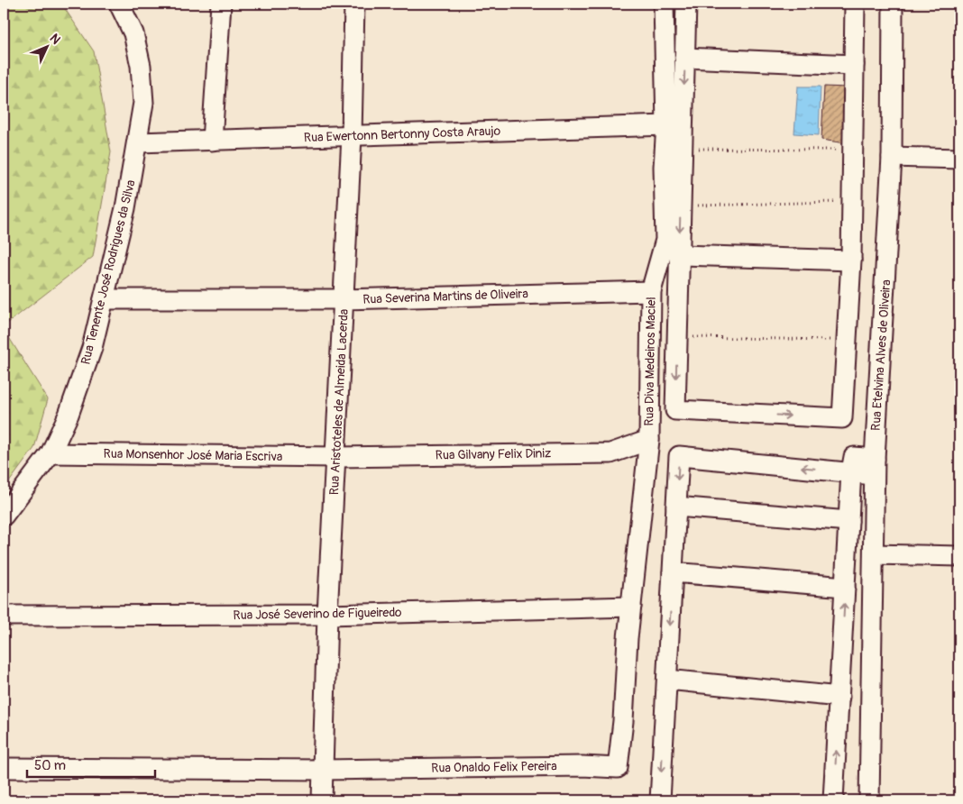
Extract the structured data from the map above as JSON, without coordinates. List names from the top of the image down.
{
  "streets": {
    "street": [
      "Rua Ewertonn Bertonny Costa Araujo",
      "Rua Tenente José Rodrigues da Silva",
      "Rua Severina Martins de Oliveira",
      "Rua Etelvina Alves de Oliveira",
      "Rua Diva Medeiros Maciel",
      "Rua Aristoteles de Almeida Lacerda",
      "Rua Gilvany Felix Diniz",
      "Rua Monsenhor José Maria Escriva",
      "Rua José Severino de Figueiredo",
      "Rua Onaldo Felix Pereira"
    ]
  },
  "crossings": [
    ["Rua Ewertonn Bertonny Costa Araujo", "Rua Tenente José Rodrigues da Silva"],
    ["Rua Ewertonn Bertonny Costa Araujo", "Rua Diva Medeiros Maciel"],
    ["Rua Ewertonn Bertonny Costa Araujo", "Rua Aristoteles de Almeida Lacerda"],
    ["Rua Tenente José Rodrigues da Silva", "Rua Severina Martins de Oliveira"],
    ["Rua Tenente José Rodrigues da Silva", "Rua Monsenhor José Maria Escriva"],
    ["Rua Severina Martins de Oliveira", "Rua Diva Medeiros Maciel"],
    ["Rua Severina Martins de Oliveira", "Rua Aristoteles de Almeida Lacerda"],
    ["Rua Diva Medeiros Maciel", "Rua Gilvany Felix Diniz"],
    ["Rua Diva Medeiros Maciel", "Rua José Severino de Figueiredo"],
    ["Rua Diva Medeiros Maciel", "Rua Onaldo Felix Pereira"],
    ["Rua Aristoteles de Almeida Lacerda", "Rua Gilvany Felix Diniz"],
    ["Rua Aristoteles de Almeida Lacerda", "Rua Monsenhor José Maria Escriva"],
    ["Rua Aristoteles de Almeida Lacerda", "Rua José Severino de Figueiredo"],
    ["Rua Aristoteles de Almeida Lacerda", "Rua Onaldo Felix Pereira"],
    ["Rua Gilvany Felix Diniz", "Rua Monsenhor José Maria Escriva"]
  ],
  "scale_bar": "50 m",
  "north": "top right"
}
